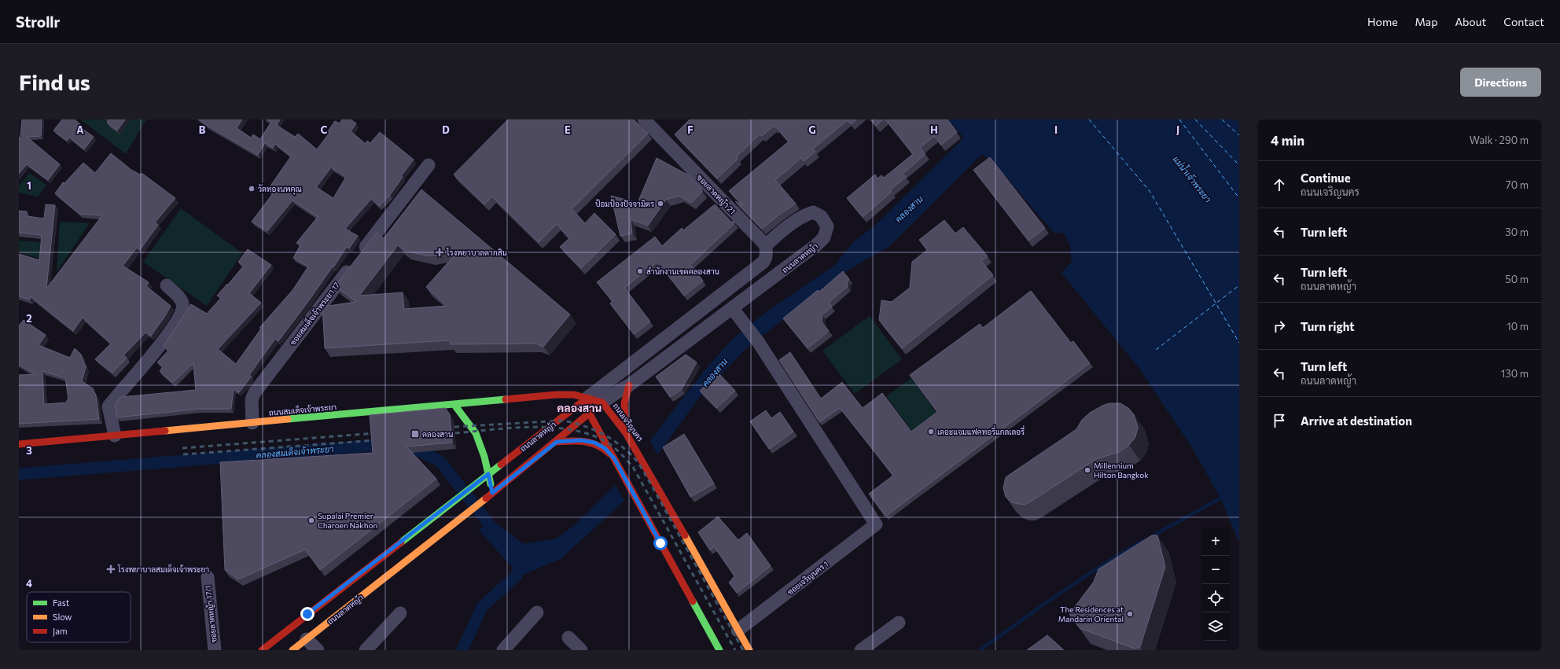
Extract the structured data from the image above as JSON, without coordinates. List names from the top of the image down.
{
  "streets": {
    "main road": ["ถนนลาดหญ้า", "ถนนสมเด็จเจ้าพระยา", "ถนนเจริญนคร"],
    "street": [
      "ซอยลาดหญ้า 21",
      "ซอยสมเด็จเจ้าพระยา 17",
      "ซอยเจริญนคร 1",
      "ซอยลาดหญ้า 17/1"
    ]
  },
  "crossings": [
    ["ซอยลาดหญ้า 21", "ถนนลาดหญ้า"],
    ["ถนนลาดหญ้า", "ถนนสมเด็จเจ้าพระยา"],
    ["ถนนลาดหญ้า", "ถนนเจริญนคร"],
    ["ถนนลาดหญ้า", "ซอยเจริญนคร 1"],
    ["ซอยสมเด็จเจ้าพระยา 17", "ถนนสมเด็จเจ้าพระยา"],
    ["ถนนสมเด็จเจ้าพระยา", "ถนนเจริญนคร"],
    ["ถนนเจริญนคร", "ซอยเจริญนคร 1"]
  ],
  "districts": ["คลองสาน"],
  "water": ["แม่น้ำเจ้าพระยา", "คลองสาน", "คลองสมเด็จเจ้าพระยา"],
  "places": {
    "other": [
      "วัดทองนพคุณ",
      "ป้อมป้องปัจจามิตร",
      "สำนักงานเขตคลองสาน",
      "เดอะแจมแฟคทอรี่แกลเลอรี่",
      "Millennium Hilton Bangkok",
      "Supalai Premier Charoen Nakhon",
      "The Residences at Mandarin Oriental"
    ],
    "health": ["โรงพยาบาลตากสิน", "โรงพยาบาลสมเด็จเจ้าพระยา"],
    "transit": ["คลองสาน"]
  },
  "legend": ["Fast", "Slow", "Jam"],
  "page": {
    "header": "Strollr",
    "nav": [
      "Home",
      "Map",
      "About",
      "Contact"
    ],
    "buttons": "Directions",
    "title": "Find us",
    "heading": ["4 min", "Walk · 290 m"],
    "list": [
      ["Continue", "ถนนเจริญนคร", "70 m"],
      ["Turn left", "30 m"],
      ["Turn left", "ถนนลาดหญ้า", "50 m"],
      ["Turn right", "10 m"],
      ["Turn left", "ถนนลาดหญ้า", "130 m"],
      "Arrive at destination"
    ],
    "map_buttons": ["+", "−"]
  },
  "grid": {
    "columns": [
      "A",
      "B",
      "C",
      "D",
      "E",
      "F",
      "G",
      "H",
      "I",
      "J"
    ],
    "rows": [
      "1",
      "2",
      "3",
      "4"
    ]
  }
}
